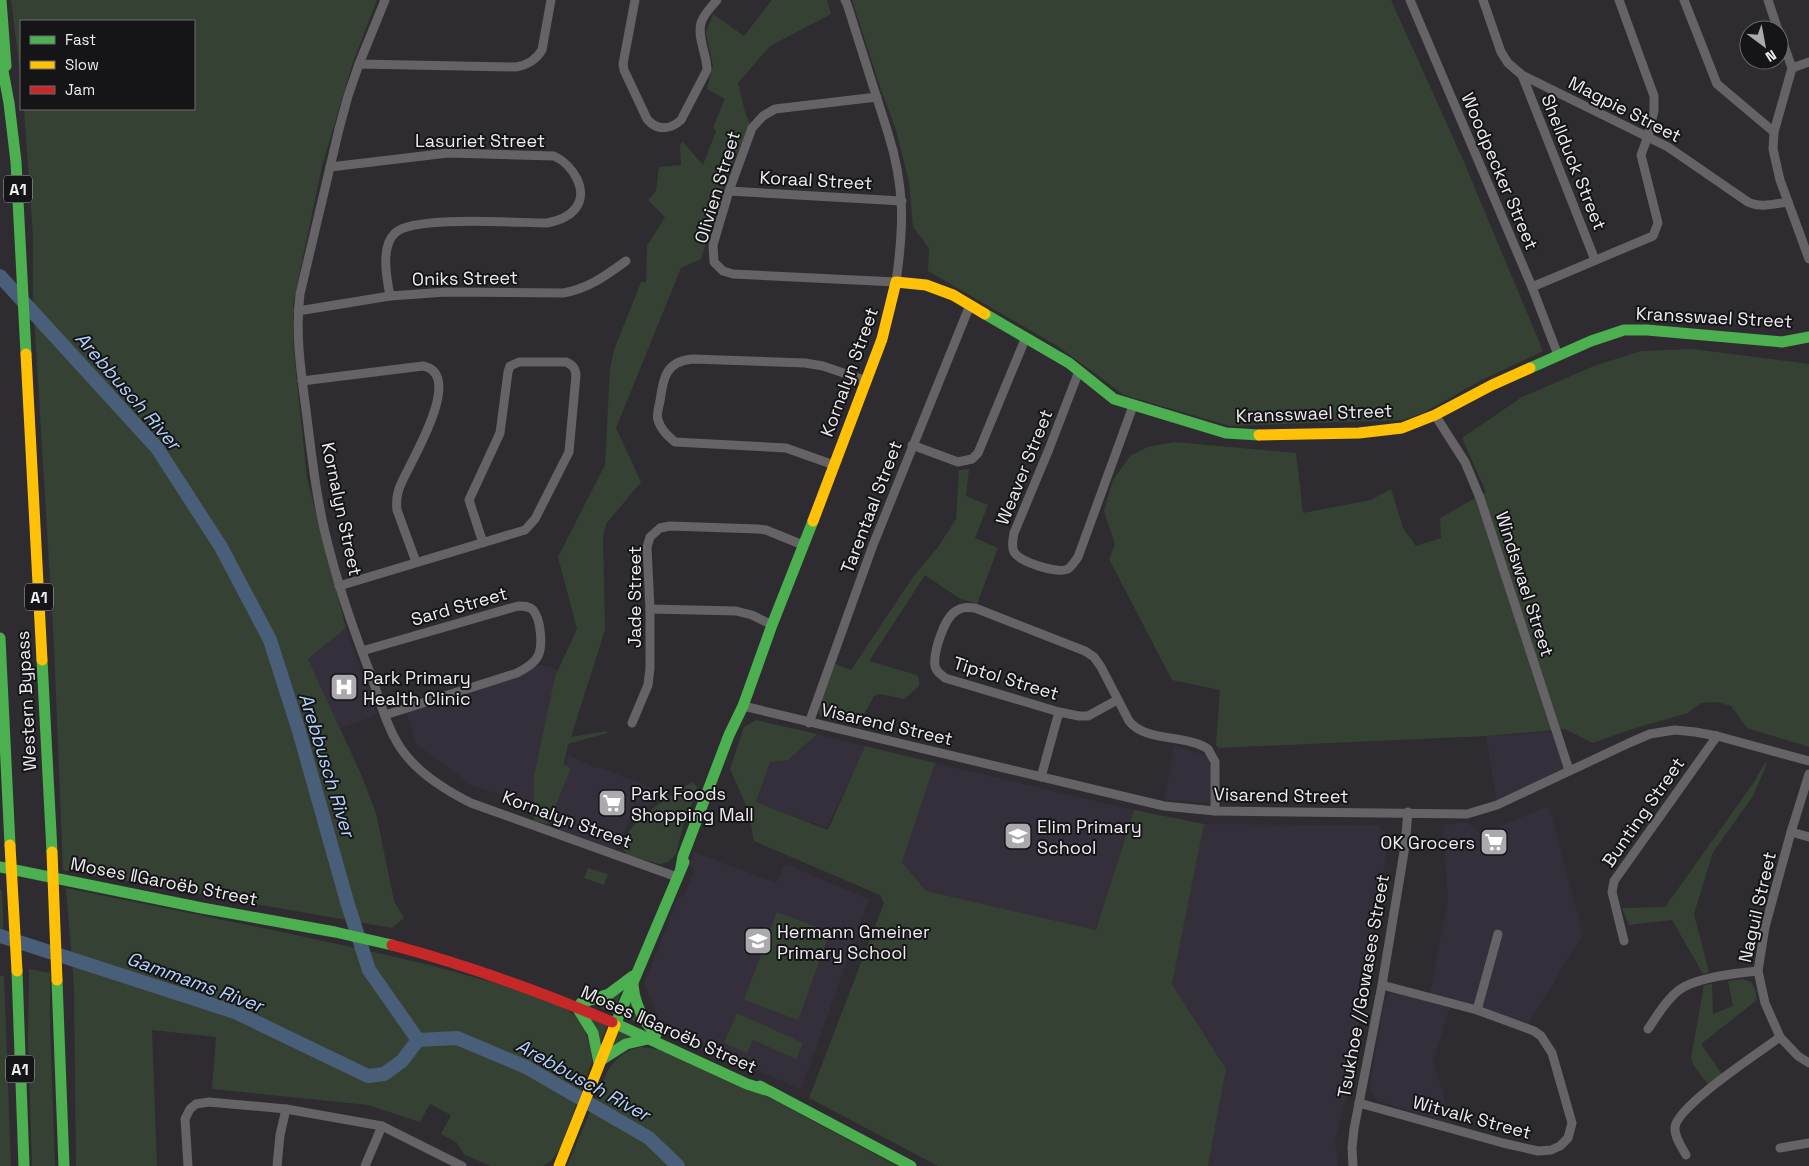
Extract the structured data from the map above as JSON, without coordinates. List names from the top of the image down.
{
  "streets": {
    "main road": [
      "A1",
      "Kransswael Street",
      "Kornalyn Street",
      "Western Bypass",
      "Moses ǁGaroëb Street"
    ],
    "street": [
      "Magpie Street",
      "Lasuriet Street",
      "Shellduck Street",
      "Woodpecker Street",
      "Koraal Street",
      "Olivien Street",
      "Oniks Street",
      "Weaver Street",
      "Tarentaal Street",
      "Windswael Street",
      "Jade Street",
      "Sard Street",
      "Tiptol Street",
      "Visarend Street",
      "Bunting Street",
      "Naguil Street",
      "Tsukhoe //Gowases Street",
      "Witvalk Street"
    ]
  },
  "crossings": [
    ["Magpie Street", "Shellduck Street"],
    ["Lasuriet Street", "Oniks Street"],
    ["Lasuriet Street", "Kornalyn Street"],
    ["Woodpecker Street", "Kransswael Street"],
    ["Koraal Street", "Olivien Street"],
    ["Koraal Street", "Kornalyn Street"],
    ["Olivien Street", "Kransswael Street"],
    ["Olivien Street", "Kornalyn Street"],
    ["Oniks Street", "Kornalyn Street"],
    ["Kransswael Street", "Kornalyn Street"],
    ["Kransswael Street", "Weaver Street"],
    ["Kransswael Street", "Tarentaal Street"],
    ["Kransswael Street", "Windswael Street"],
    ["Kornalyn Street", "Jade Street"],
    ["Kornalyn Street", "Sard Street"],
    ["Kornalyn Street", "Visarend Street"],
    ["Kornalyn Street", "Moses ǁGaroëb Street"],
    ["Tarentaal Street", "Visarend Street"],
    ["Windswael Street", "Visarend Street"],
    ["Tiptol Street", "Visarend Street"],
    ["Visarend Street", "Bunting Street"],
    ["Visarend Street", "Tsukhoe //Gowases Street"],
    ["Tsukhoe //Gowases Street", "Witvalk Street"]
  ],
  "water": ["Arebbusch River", "Gammams River"],
  "places": {
    "hospital": ["Park Primary Health Clinic"],
    "supermarket": ["Park Foods Shopping Mall", "OK Grocers"],
    "school or university": ["Elim Primary School", "Hermann Gmeiner Primary School"]
  },
  "legend": ["Fast", "Slow", "Jam"],
  "north": "bottom right"
}
